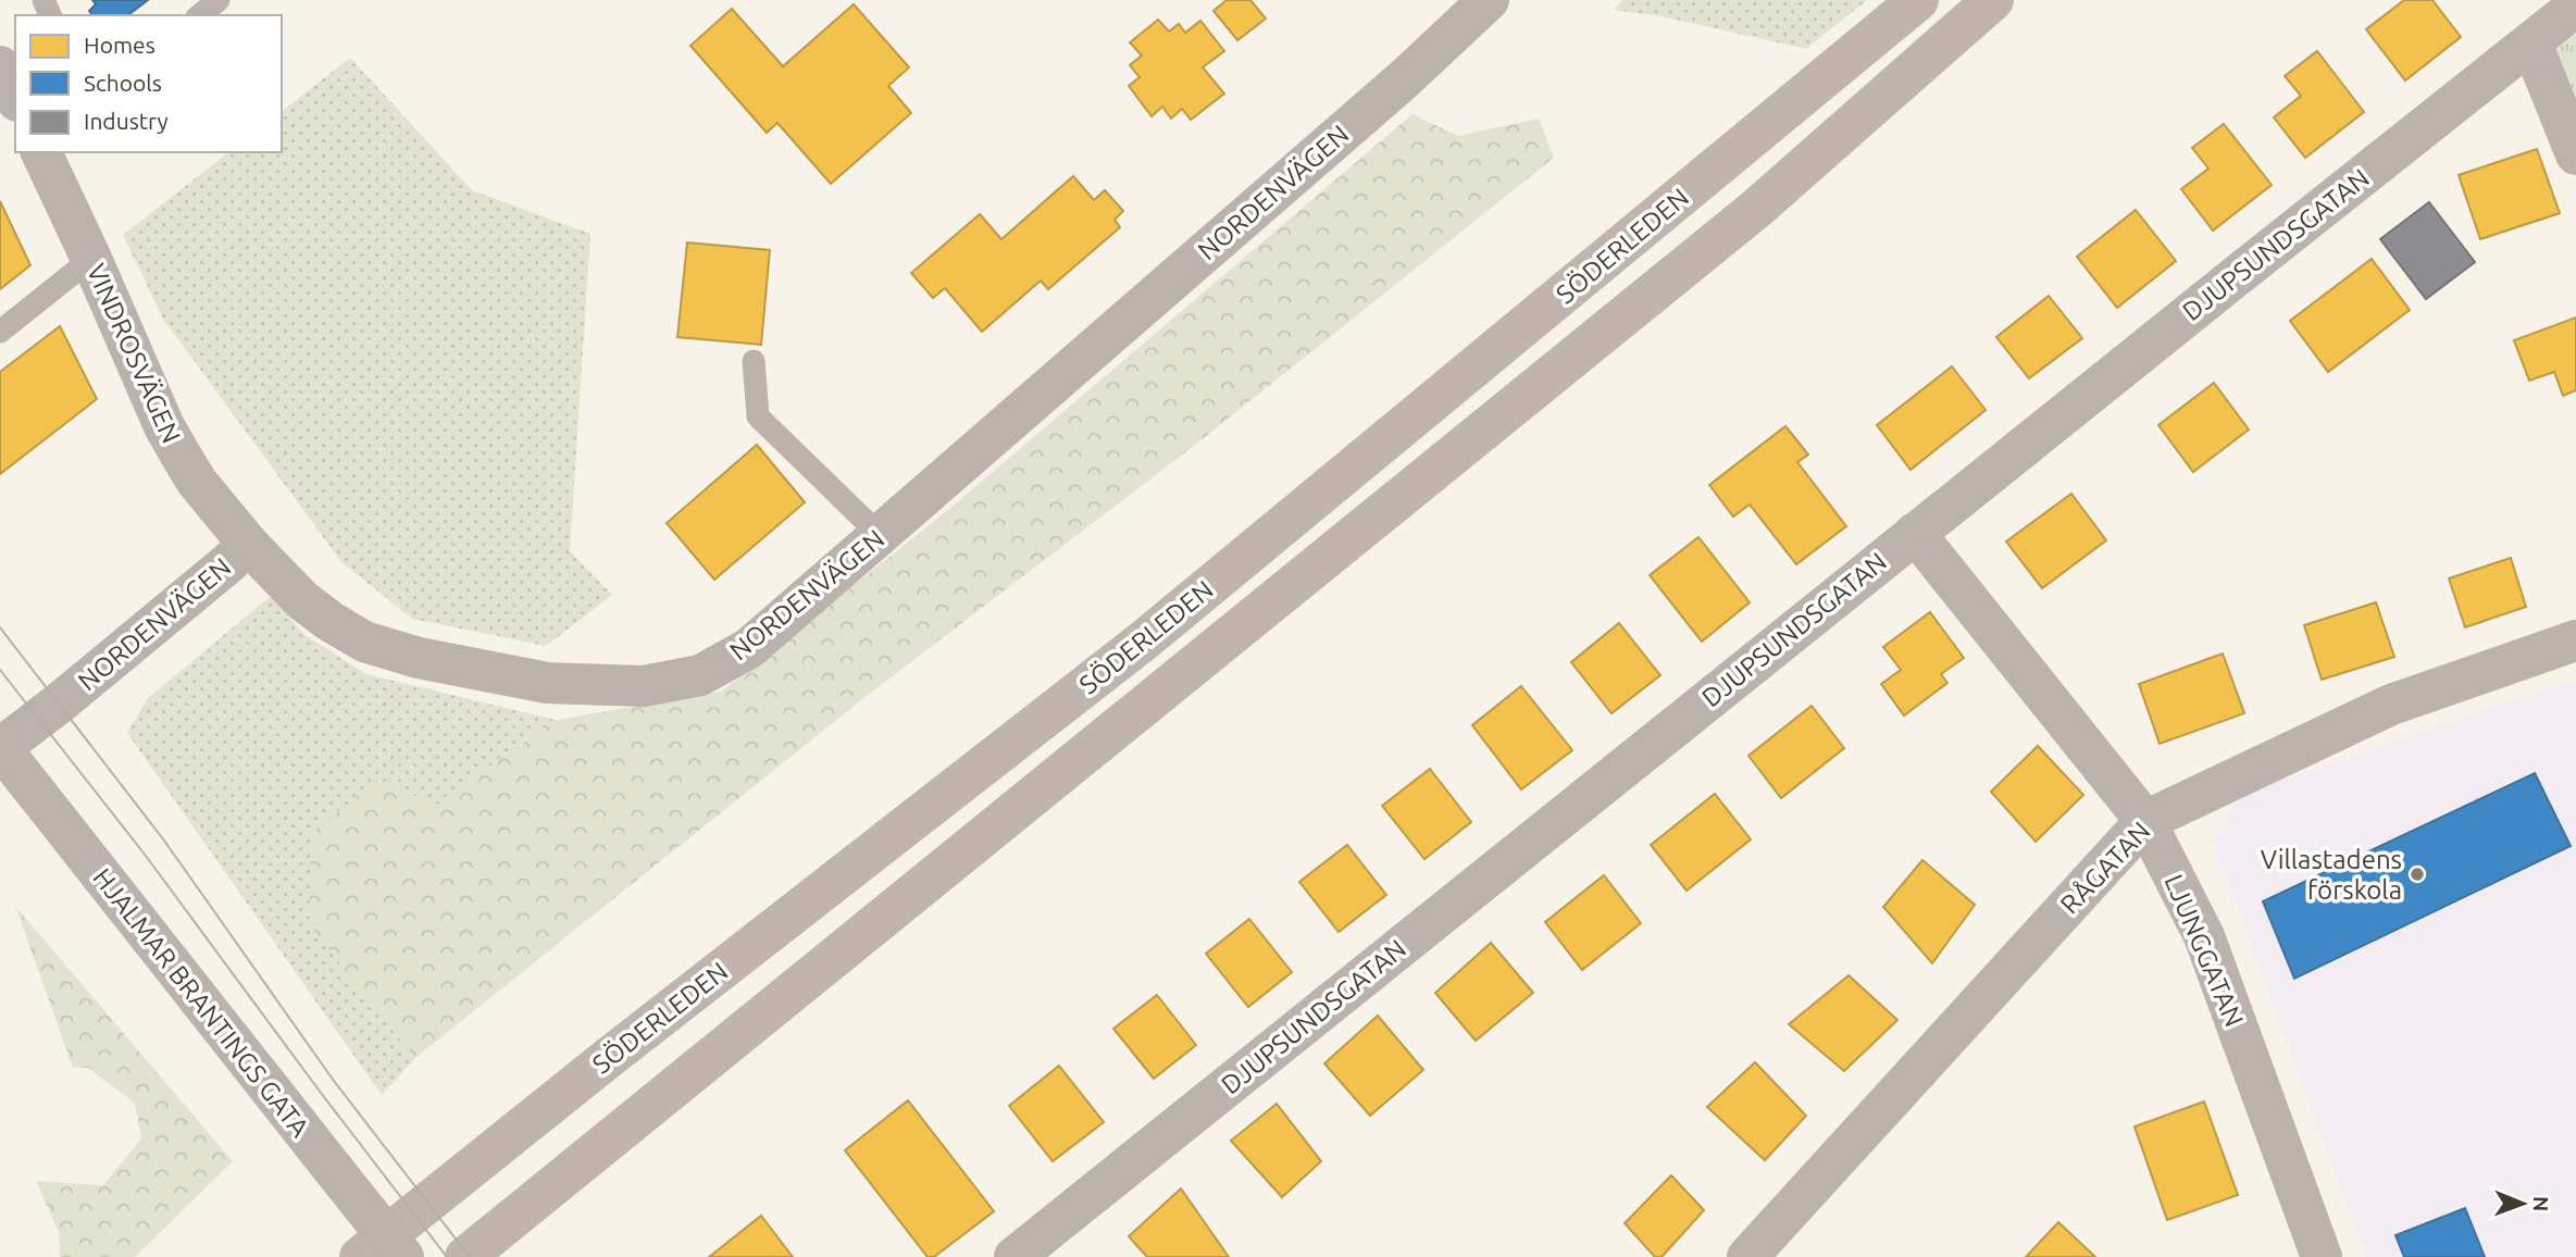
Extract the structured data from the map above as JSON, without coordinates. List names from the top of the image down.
{
  "streets": {
    "highway": ["SÖDERLEDEN"],
    "street": [
      "NORDENVÄGEN",
      "DJUPSUNDSGATAN",
      "VINDROSVÄGEN",
      "RÅGATAN",
      "LJUNGGATAN",
      "HJALMAR BRANTINGS GATA"
    ]
  },
  "crossings": [
    ["NORDENVÄGEN", "VINDROSVÄGEN"],
    ["NORDENVÄGEN", "HJALMAR BRANTINGS GATA"],
    ["DJUPSUNDSGATAN", "LJUNGGATAN"],
    ["RÅGATAN", "LJUNGGATAN"]
  ],
  "places": ["Villastadens förskola"],
  "legend": ["Homes", "Schools", "Industry"],
  "north": "right"
}
